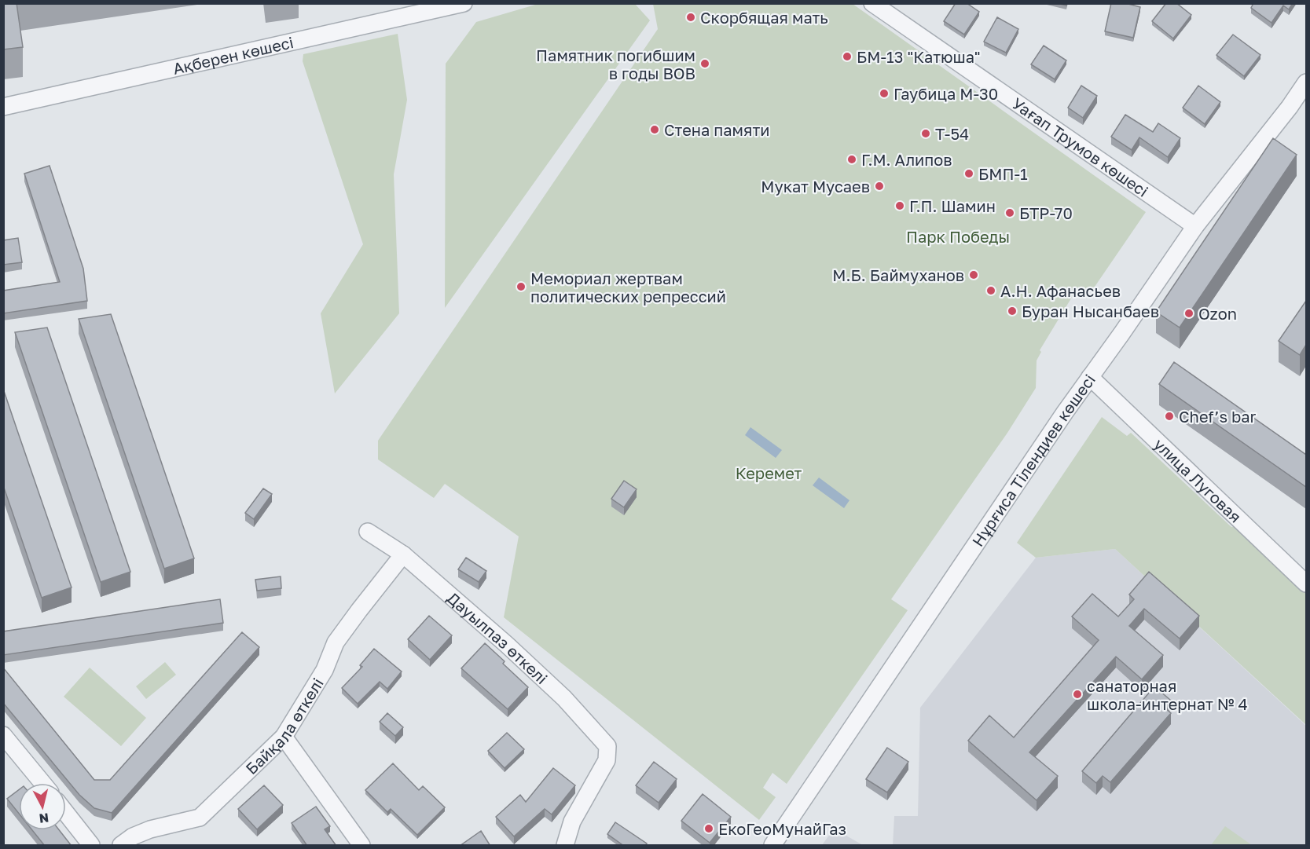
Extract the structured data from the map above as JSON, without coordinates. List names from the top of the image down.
{
  "streets": {
    "street": [
      "Ақберен көшесі",
      "Уағап Трумов көшесі",
      "Нұрғиса Тілендиев көшесі",
      "улица Луговая",
      "Дауылпаз өткелі",
      "Байқала өткелі"
    ]
  },
  "crossings": [
    ["Уағап Трумов көшесі", "Нұрғиса Тілендиев көшесі"],
    ["Нұрғиса Тілендиев көшесі", "улица Луговая"],
    ["Дауылпаз өткелі", "Байқала өткелі"]
  ],
  "parks": ["Парк Победы", "Керемет"],
  "places": [
    "Скорбящая мать",
    "БМ-13 \"Катюша\"",
    "Памятник погибшим в годы ВОВ",
    "Гаубица М-30",
    "Стена памяти",
    "Т-54",
    "Г.М. Алипов",
    "БМП-1",
    "Мукат Мусаев",
    "Г.П. Шамин",
    "БТР-70",
    "М.Б. Баймуханов",
    "Мемориал жертвам политических репрессий",
    "А.Н. Афанасьев",
    "Буран Нысанбаев",
    "Ozon",
    "Chef’s bar",
    "санаторная школа-интернат № 4",
    "ЕкоГеоМунайГаз"
  ],
  "north": "bottom"
}
